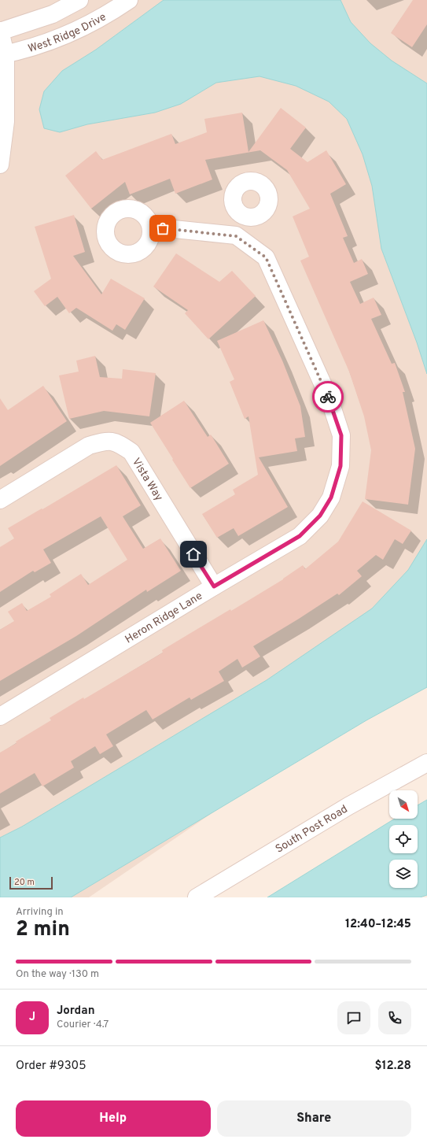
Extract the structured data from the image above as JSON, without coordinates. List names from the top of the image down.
{
  "streets": {
    "street": [
      "West Ridge Drive",
      "Vista Way",
      "Heron Ridge Lane",
      "South Post Road"
    ]
  },
  "crossings": [
    ["Vista Way", "Heron Ridge Lane"]
  ],
  "scale_bar": "20 m",
  "north": "bottom right",
  "page": {
    "scale": "20 m",
    "heading": ["2 min", "Arriving in", "12:40–12:45"],
    "panel": [
      "Jordan",
      "Courier · 4.7",
      "Order #9305",
      "$12.28"
    ],
    "bar": "On the way · 130 m",
    "round": "J",
    "buttons": ["Help", "Share"]
  }
}
